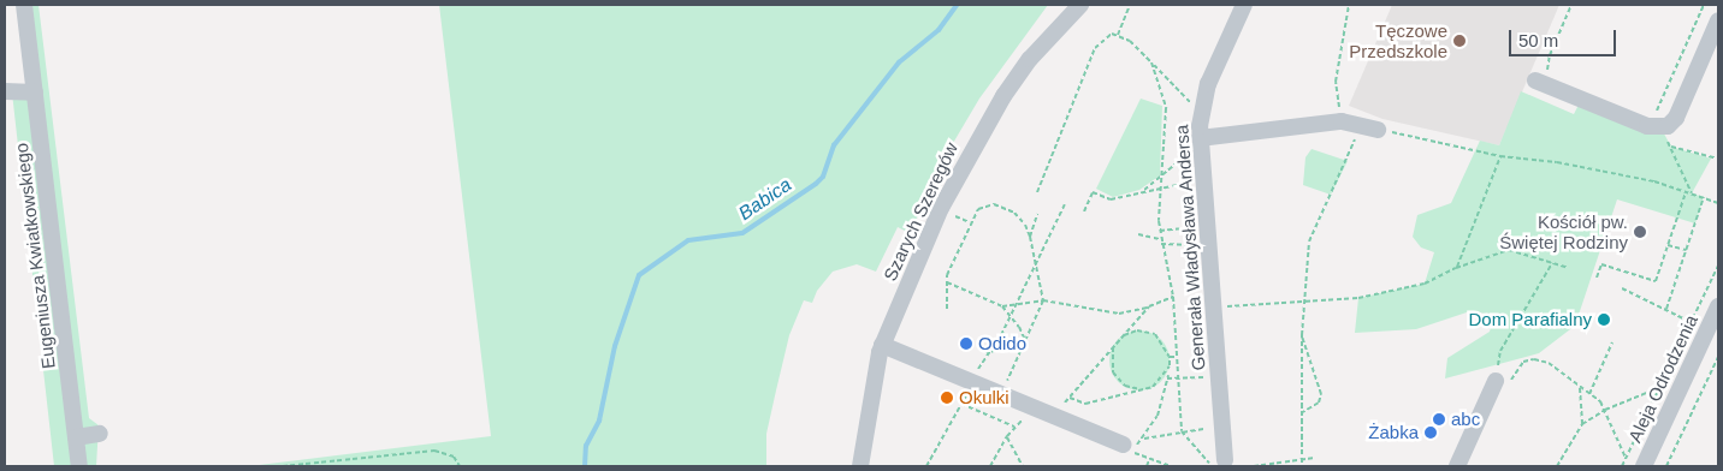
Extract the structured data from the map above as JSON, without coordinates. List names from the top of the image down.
{
  "streets": {
    "street": [
      "Szarych Szeregów",
      "Generała Władysława Andersa",
      "Eugeniusza Kwiatkowskiego",
      "Aleja Odrodzenia"
    ]
  },
  "water": ["Babica"],
  "places": [
    "Tęczowe Przedszkole",
    "Kościół pw. Świętej Rodziny",
    "Dom Parafialny",
    "Odido",
    "Okulki",
    "abc",
    "Żabka"
  ],
  "scale_bar": "50 m"
}
